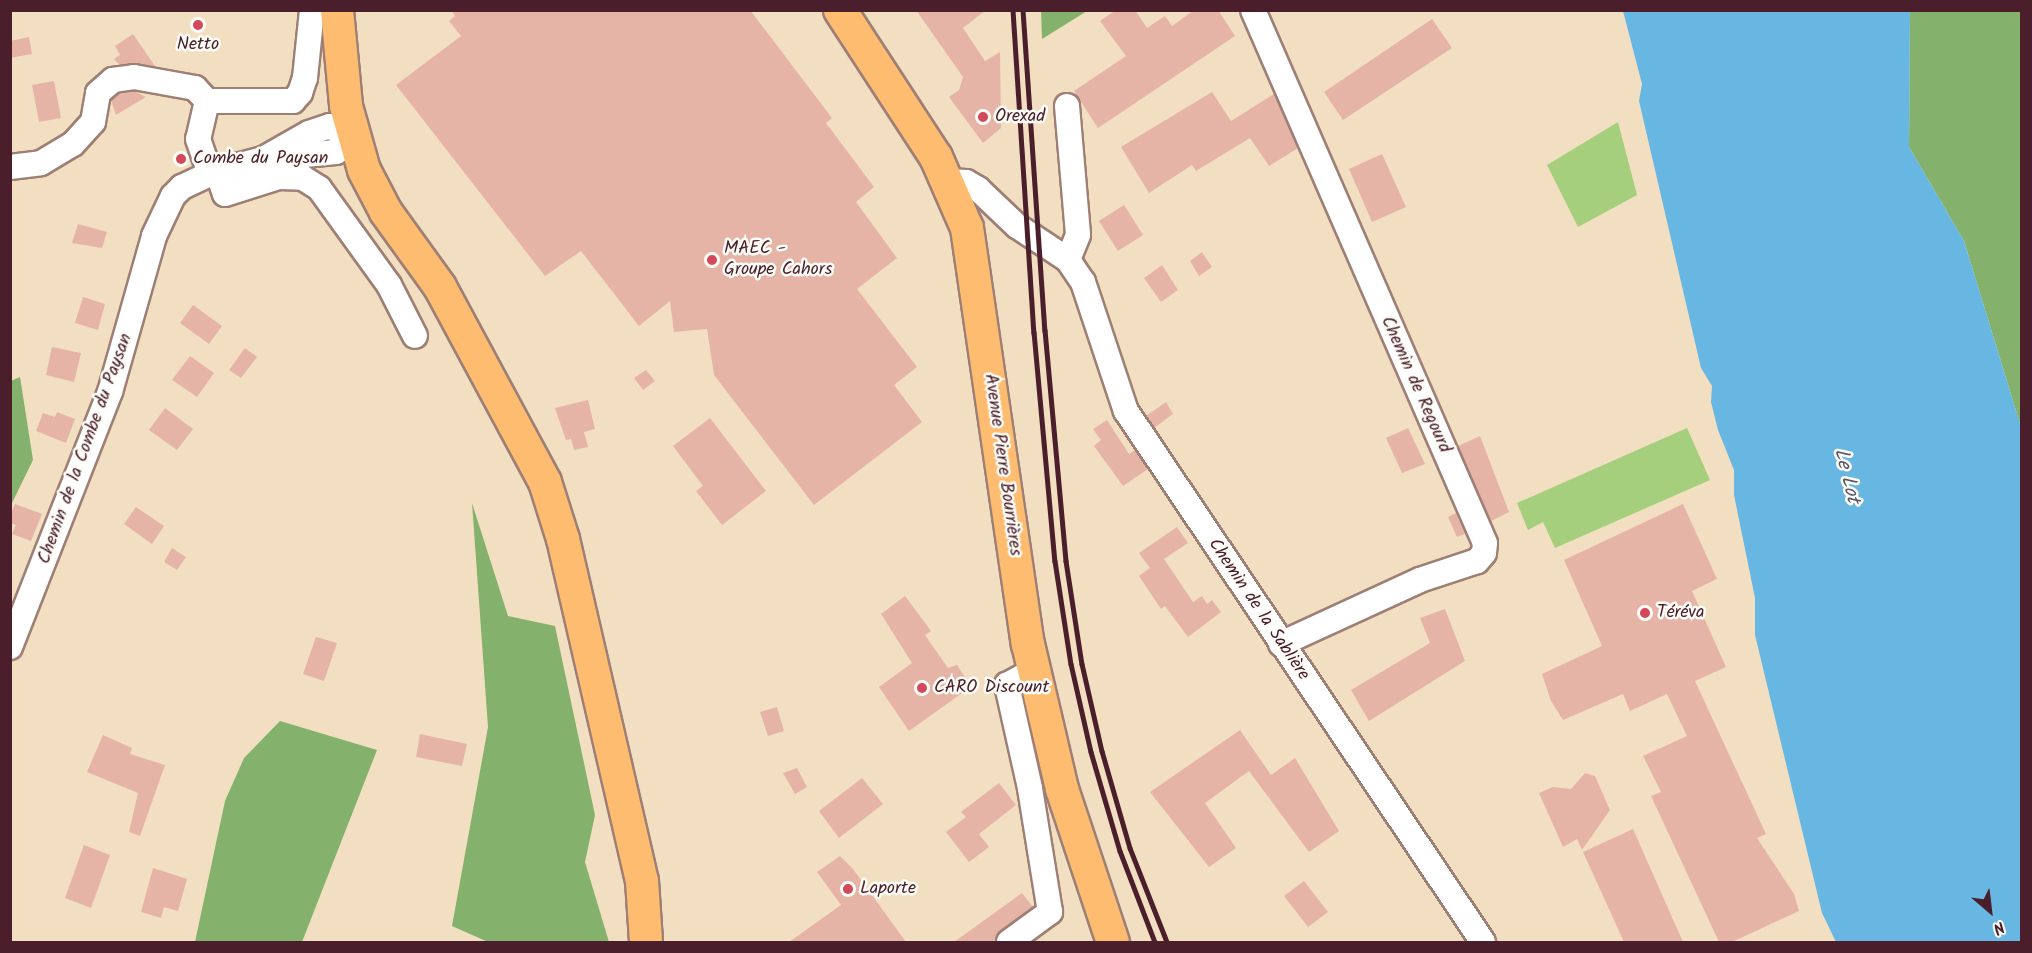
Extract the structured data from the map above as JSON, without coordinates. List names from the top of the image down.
{
  "streets": {
    "main road": ["Avenue Pierre Bourrières"],
    "street": ["Chemin de Regourd", "Chemin de la Combe du Paysan", "Chemin de la Sablière"]
  },
  "crossings": [
    ["Chemin de Regourd", "Chemin de la Sablière"],
    ["Avenue Pierre Bourrières", "Chemin de la Sablière"]
  ],
  "water": ["Le Lot"],
  "places": [
    "Netto",
    "Orexad",
    "Combe du Paysan",
    "MAEC - Groupe Cahors",
    "Téréva",
    "CARO Discount",
    "Laporte"
  ],
  "north": "bottom right"
}
